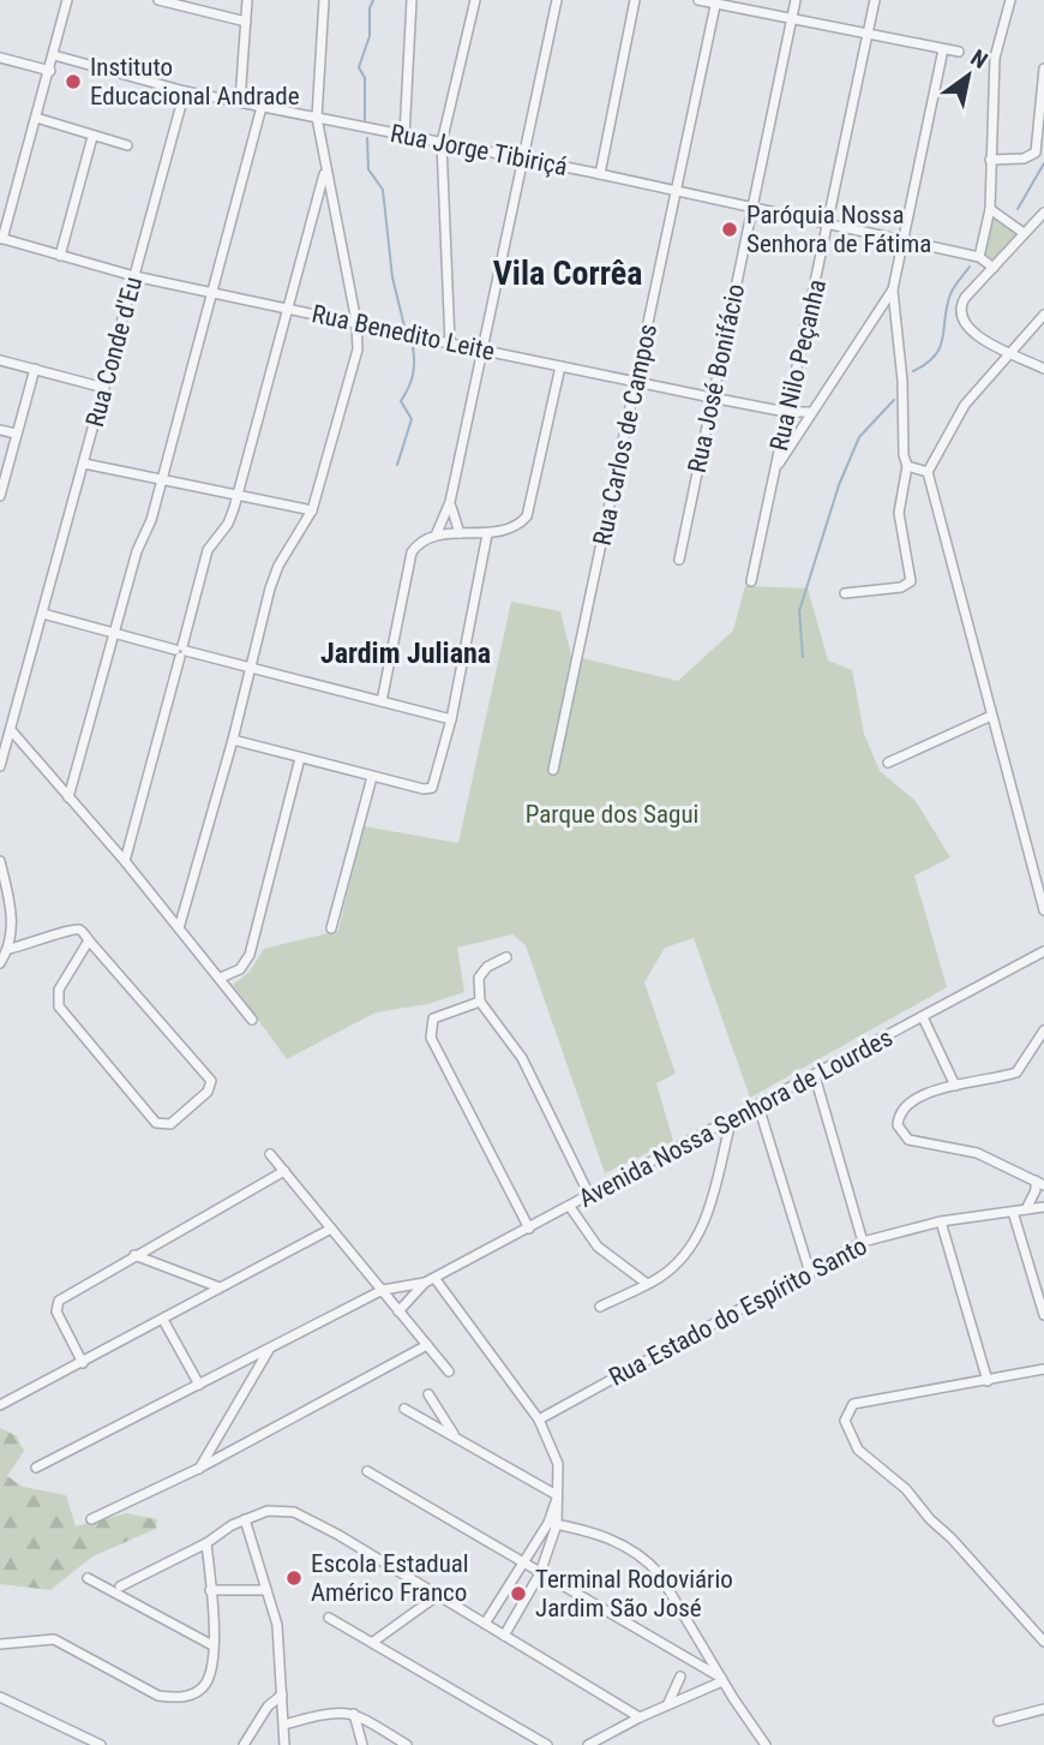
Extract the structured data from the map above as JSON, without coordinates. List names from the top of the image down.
{
  "streets": {
    "street": [
      "Rua Jorge Tibiriçá",
      "Rua Benedito Leite",
      "Rua Conde d'Eu",
      "Rua Nilo Peçanha",
      "Rua José Bonifácio",
      "Rua Carlos de Campos",
      "Avenida Nossa Senhora de Lourdes",
      "Rua Estado do Espírito Santo"
    ]
  },
  "crossings": [
    ["Rua Jorge Tibiriçá", "Rua Conde d'Eu"],
    ["Rua Jorge Tibiriçá", "Rua Nilo Peçanha"],
    ["Rua Jorge Tibiriçá", "Rua José Bonifácio"],
    ["Rua Jorge Tibiriçá", "Rua Carlos de Campos"],
    ["Rua Benedito Leite", "Rua Conde d'Eu"],
    ["Rua Benedito Leite", "Rua Nilo Peçanha"],
    ["Rua Benedito Leite", "Rua José Bonifácio"],
    ["Rua Benedito Leite", "Rua Carlos de Campos"]
  ],
  "districts": ["Vila Corrêa", "Jardim Juliana"],
  "parks": ["Parque dos Sagui"],
  "places": [
    "Instituto Educacional Andrade",
    "Paróquia Nossa Senhora de Fátima",
    "Escola Estadual Américo Franco",
    "Terminal Rodoviário Jardim São José"
  ],
  "north": "top right"
}
